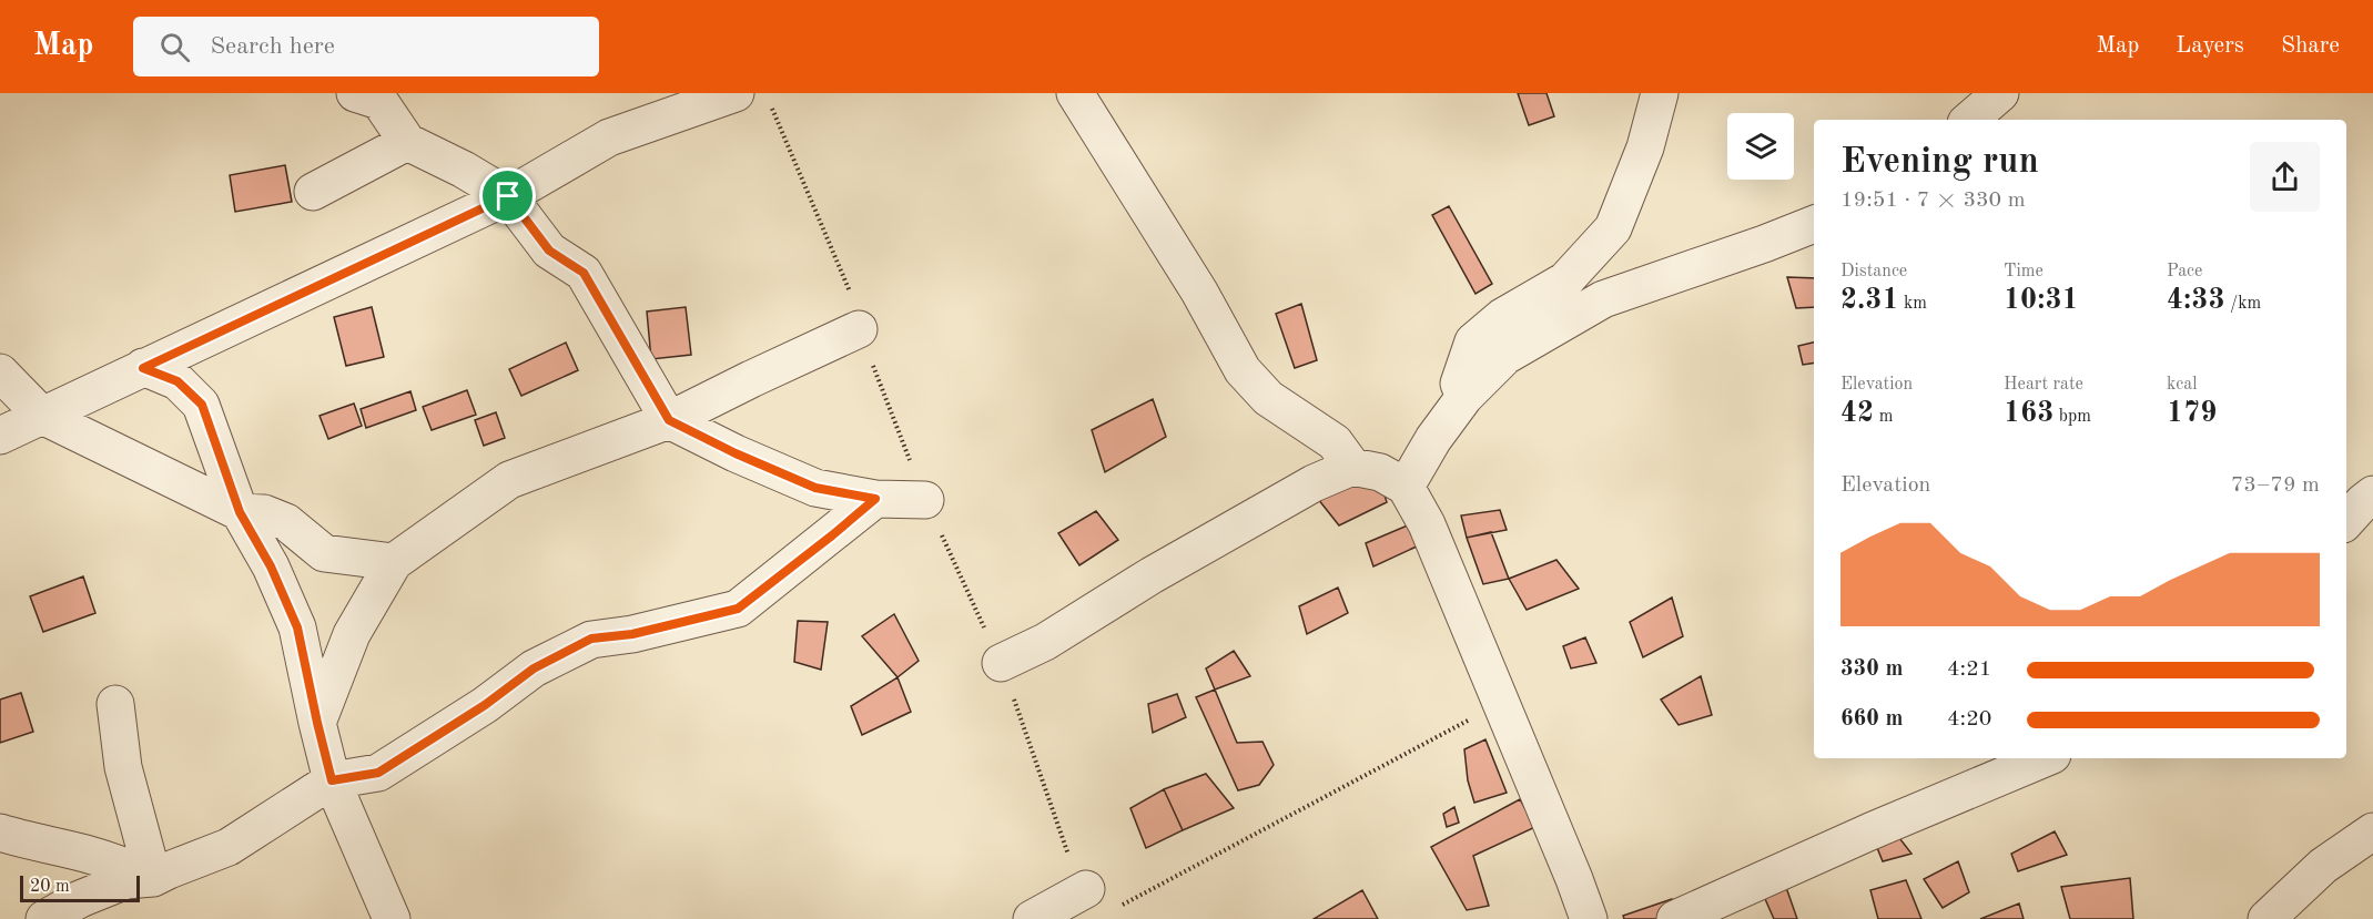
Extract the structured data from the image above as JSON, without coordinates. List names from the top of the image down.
{
  "scale_bar": "20 m",
  "page": {
    "header": "Map",
    "search": "Search here",
    "nav": ["Map", "Layers", "Share"],
    "heading": ["Evening run", "19:51 · 7 × 330 m"],
    "stats": [
      ["Distance", "2.31 km"],
      ["Time", "10:31"],
      ["Pace", "4:33 /km"],
      ["Elevation", "42 m"],
      ["Heart rate", "163 bpm"],
      ["kcal", "179"]
    ],
    "chart": ["Elevation", "73–79 m"],
    "list": [
      {
        "name": "330 m",
        "note": "4:21"
      },
      {
        "name": "660 m",
        "note": "4:20"
      }
    ],
    "scale": "20 m"
  }
}
